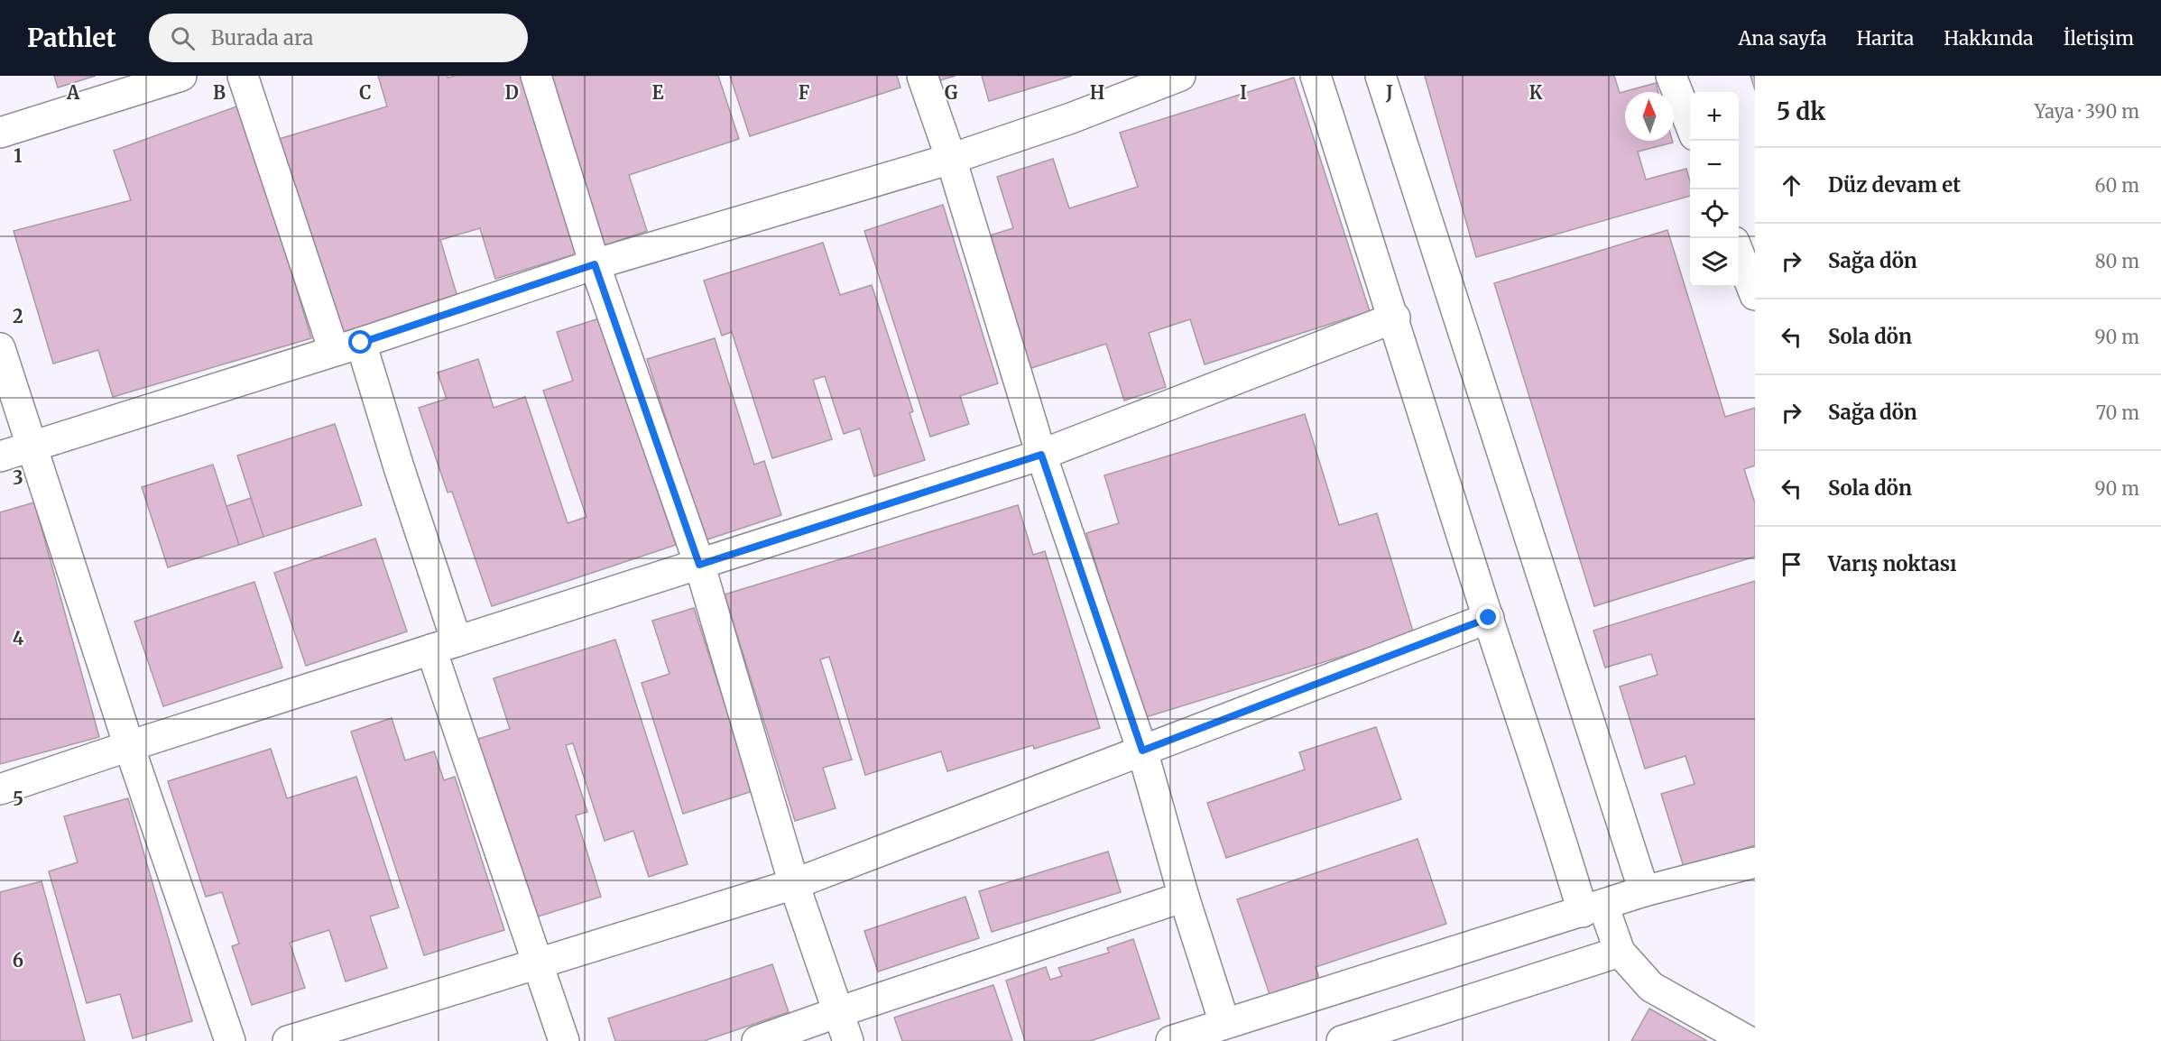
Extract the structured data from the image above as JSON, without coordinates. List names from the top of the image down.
{
  "north": "top",
  "page": {
    "header": "Pathlet",
    "search": "Burada ara",
    "nav": [
      "Ana sayfa",
      "Harita",
      "Hakkında",
      "İletişim"
    ],
    "heading": ["5 dk", "Yaya · 390 m"],
    "map_buttons": ["+", "−"],
    "list": [
      ["Düz devam et", "60 m"],
      ["Sağa dön", "80 m"],
      ["Sola dön", "90 m"],
      ["Sağa dön", "70 m"],
      ["Sola dön", "90 m"],
      "Varış noktası"
    ]
  },
  "grid": {
    "columns": [
      "A",
      "B",
      "C",
      "D",
      "E",
      "F",
      "G",
      "H",
      "I",
      "J",
      "K"
    ],
    "rows": [
      "1",
      "2",
      "3",
      "4",
      "5",
      "6"
    ]
  }
}
